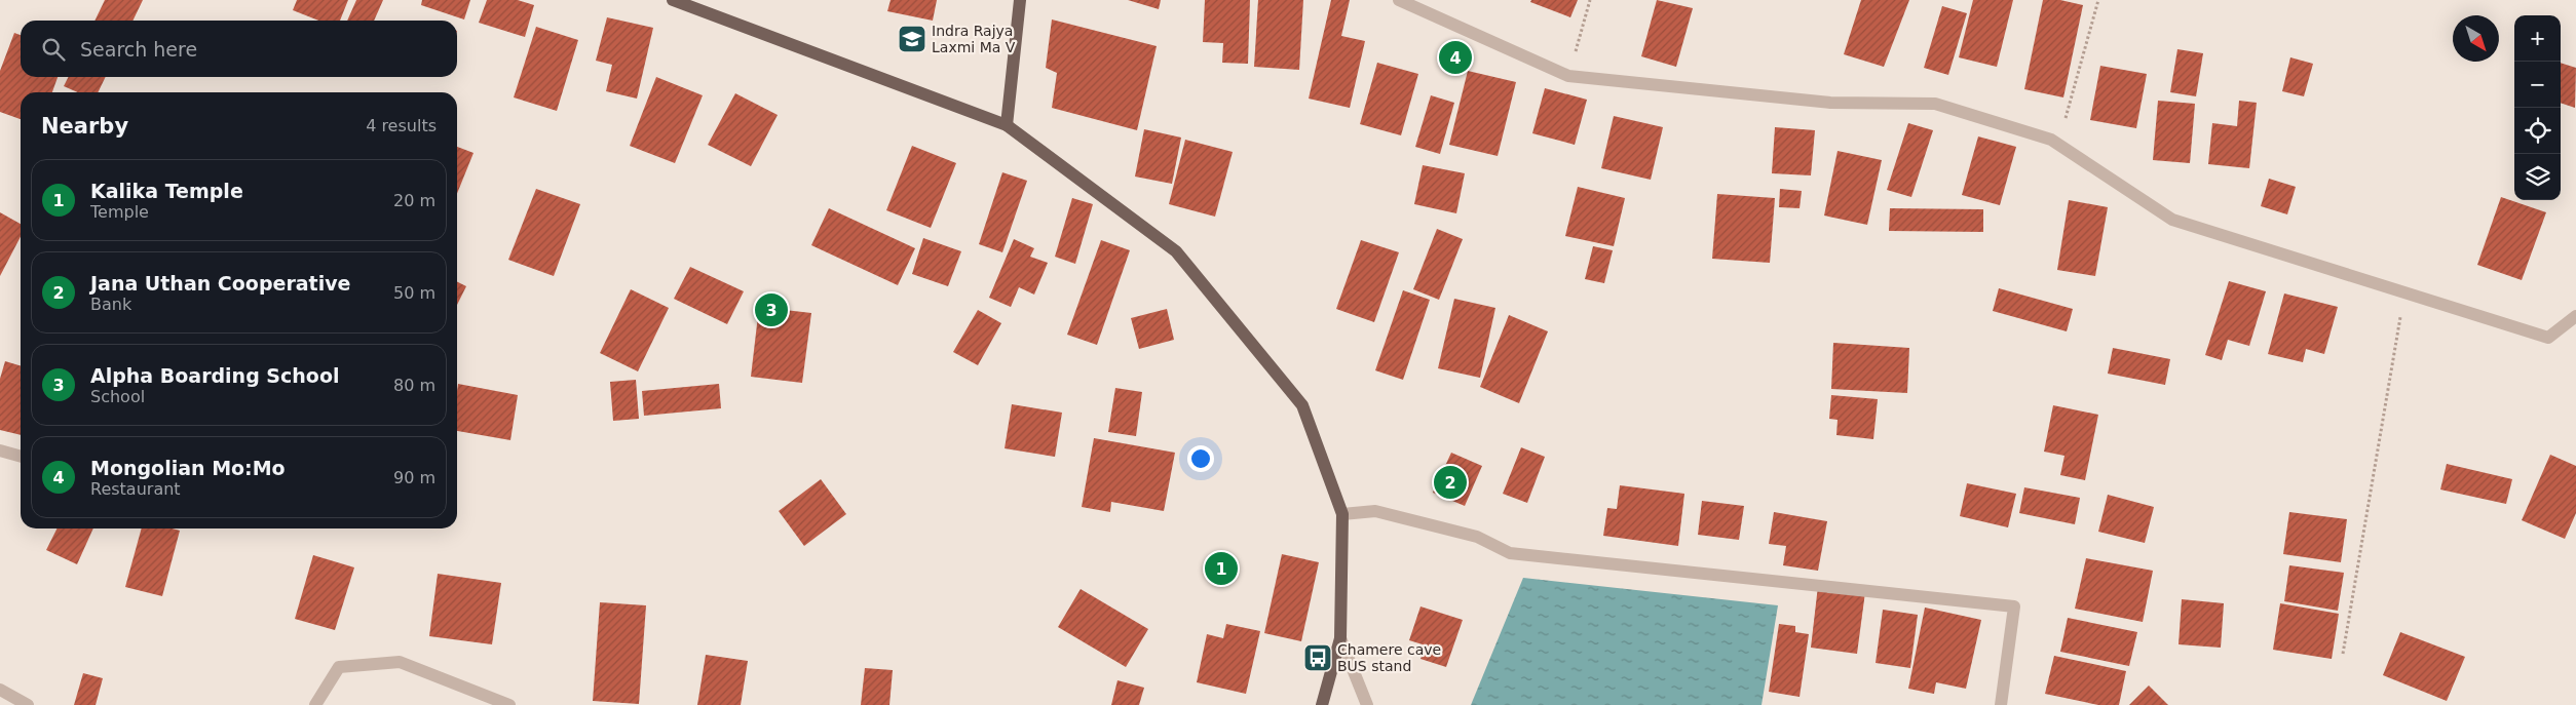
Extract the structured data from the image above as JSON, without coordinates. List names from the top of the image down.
{
  "places": {
    "school or university": ["Indra Rajya Laxmi Ma V"],
    "bus stop": ["Chamere cave BUS stand"]
  },
  "north": "bottom right",
  "page": {
    "map_buttons": ["+", "−"],
    "search": "Search here",
    "pins": [
      "4",
      "3",
      "2",
      "1"
    ],
    "heading": ["Nearby", "4 results"],
    "list": [
      {
        "mark": "1",
        "name": "Kalika Temple",
        "note": "Temple",
        "value": "20 m"
      },
      {
        "mark": "2",
        "name": "Jana Uthan Cooperative",
        "note": "Bank",
        "value": "50 m"
      },
      {
        "mark": "3",
        "name": "Alpha Boarding School",
        "note": "School",
        "value": "80 m"
      },
      {
        "mark": "4",
        "name": "Mongolian Mo:Mo",
        "note": "Restaurant",
        "value": "90 m"
      }
    ]
  }
}
